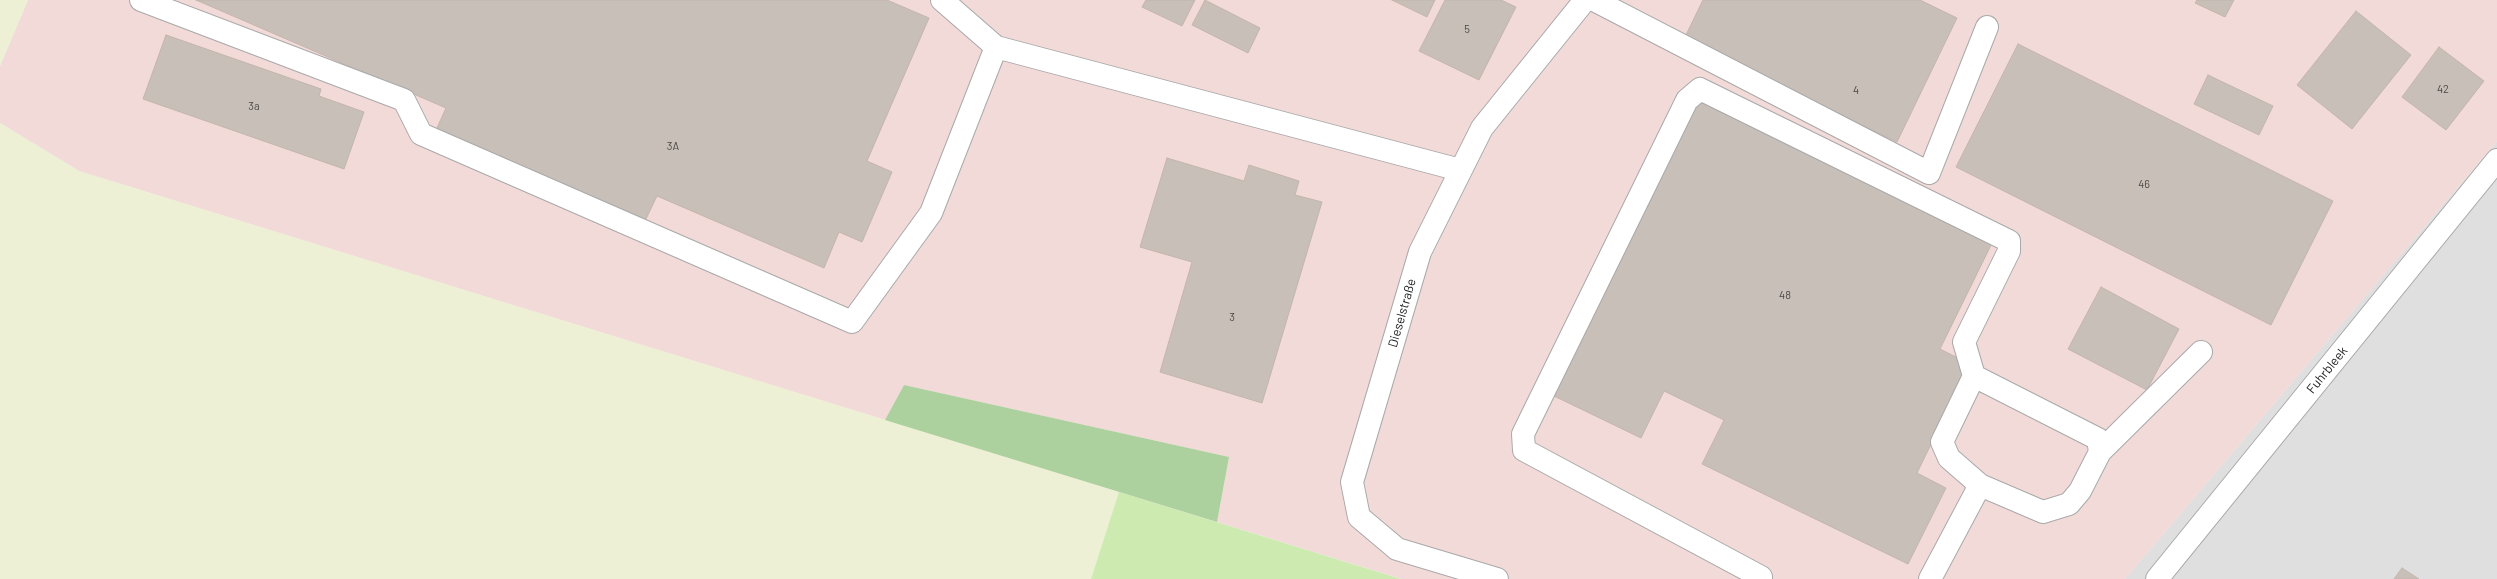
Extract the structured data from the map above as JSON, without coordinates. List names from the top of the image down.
{
  "streets": {
    "street": ["Dieselstraße", "Fuhrbleek"]
  },
  "house_numbers": [
    "5",
    "42",
    "4",
    "3a",
    "3A",
    "46",
    "48",
    "3"
  ]
}
